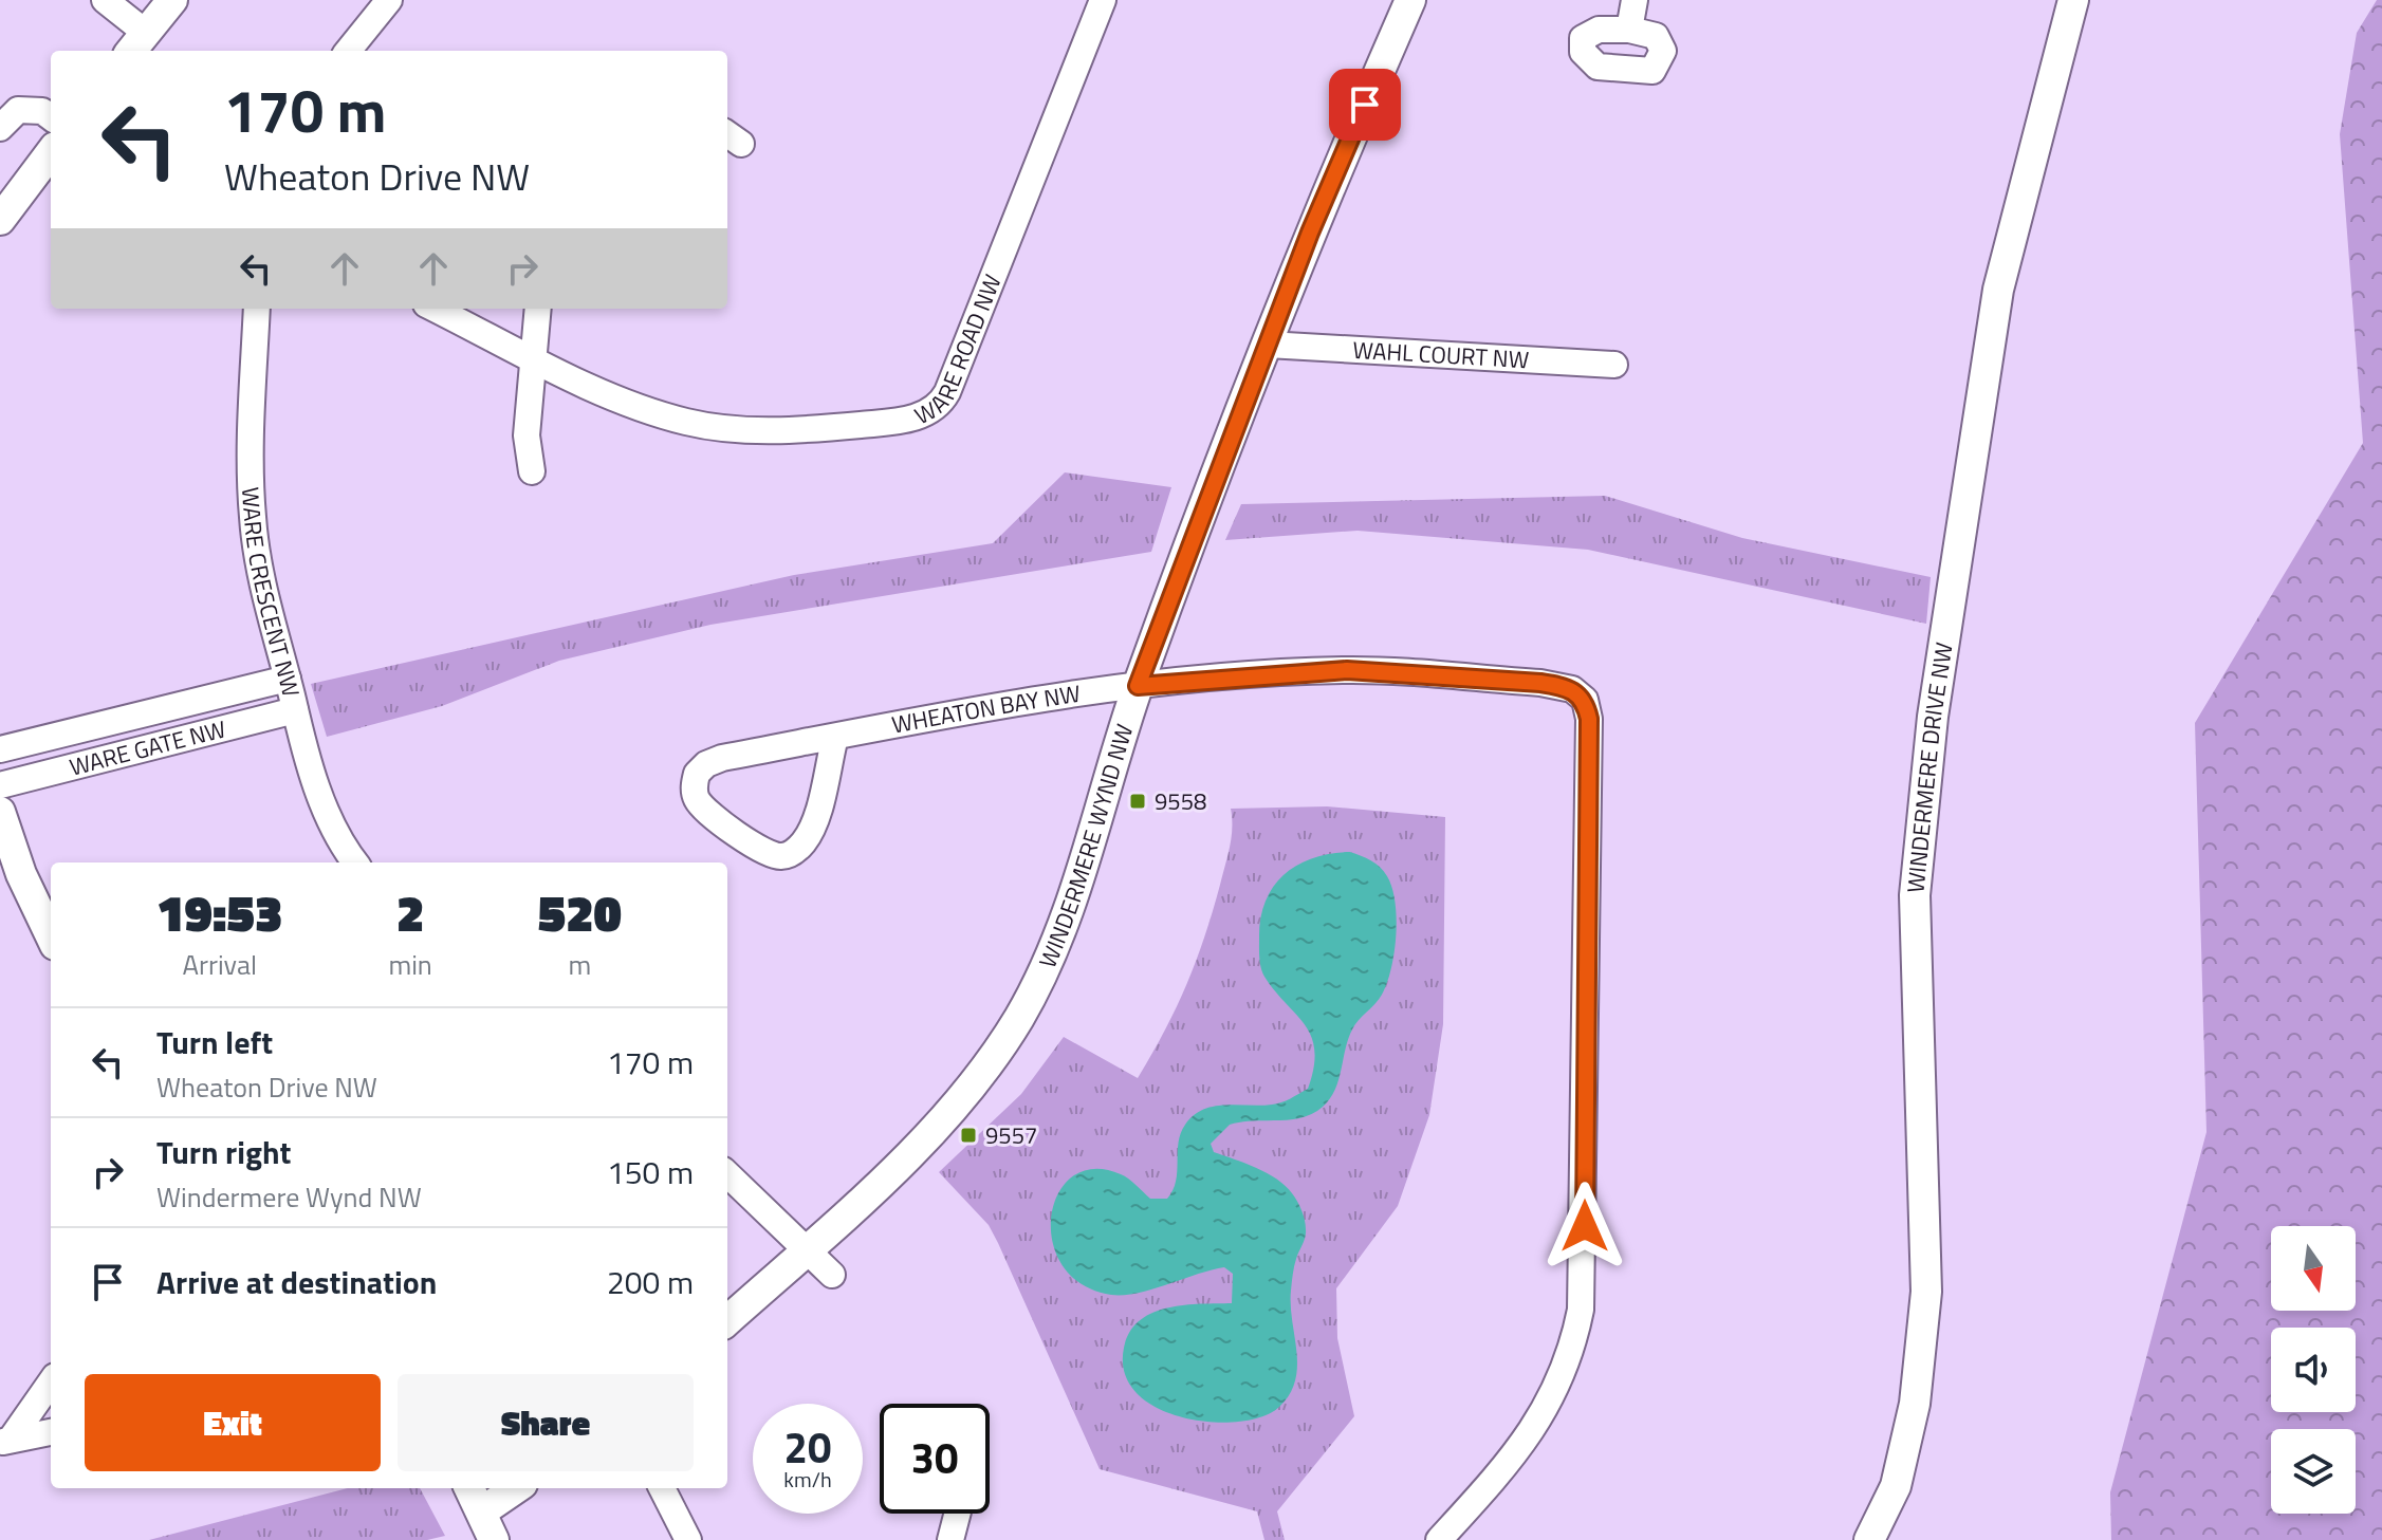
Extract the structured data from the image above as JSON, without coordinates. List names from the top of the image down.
{
  "streets": {
    "street": [
      "WARE ROAD NW",
      "WAHL COURT NW",
      "WARE CRESCENT NW",
      "WHEATON BAY NW",
      "WARE GATE NW",
      "WINDERMERE DRIVE NW",
      "WINDERMERE WYND NW"
    ]
  },
  "crossings": [
    ["WAHL COURT NW", "WINDERMERE WYND NW"],
    ["WARE CRESCENT NW", "WARE GATE NW"],
    ["WHEATON BAY NW", "WINDERMERE WYND NW"]
  ],
  "places": {
    "transit": ["9558", "9557"]
  },
  "north": "bottom",
  "page": {
    "turn": ["170 m", "Wheaton Drive NW"],
    "eta": [
      "19:53",
      "Arrival",
      "2",
      "min",
      "520",
      "m"
    ],
    "list": [
      {
        "name": "Turn left",
        "note": "Wheaton Drive NW",
        "value": "170 m"
      },
      {
        "name": "Turn right",
        "note": "Windermere Wynd NW",
        "value": "150 m"
      },
      {
        "name": "Arrive at destination",
        "value": "200 m"
      }
    ],
    "buttons": ["Exit", "Share"],
    "speed": "20 km/h",
    "limit": "30"
  }
}
